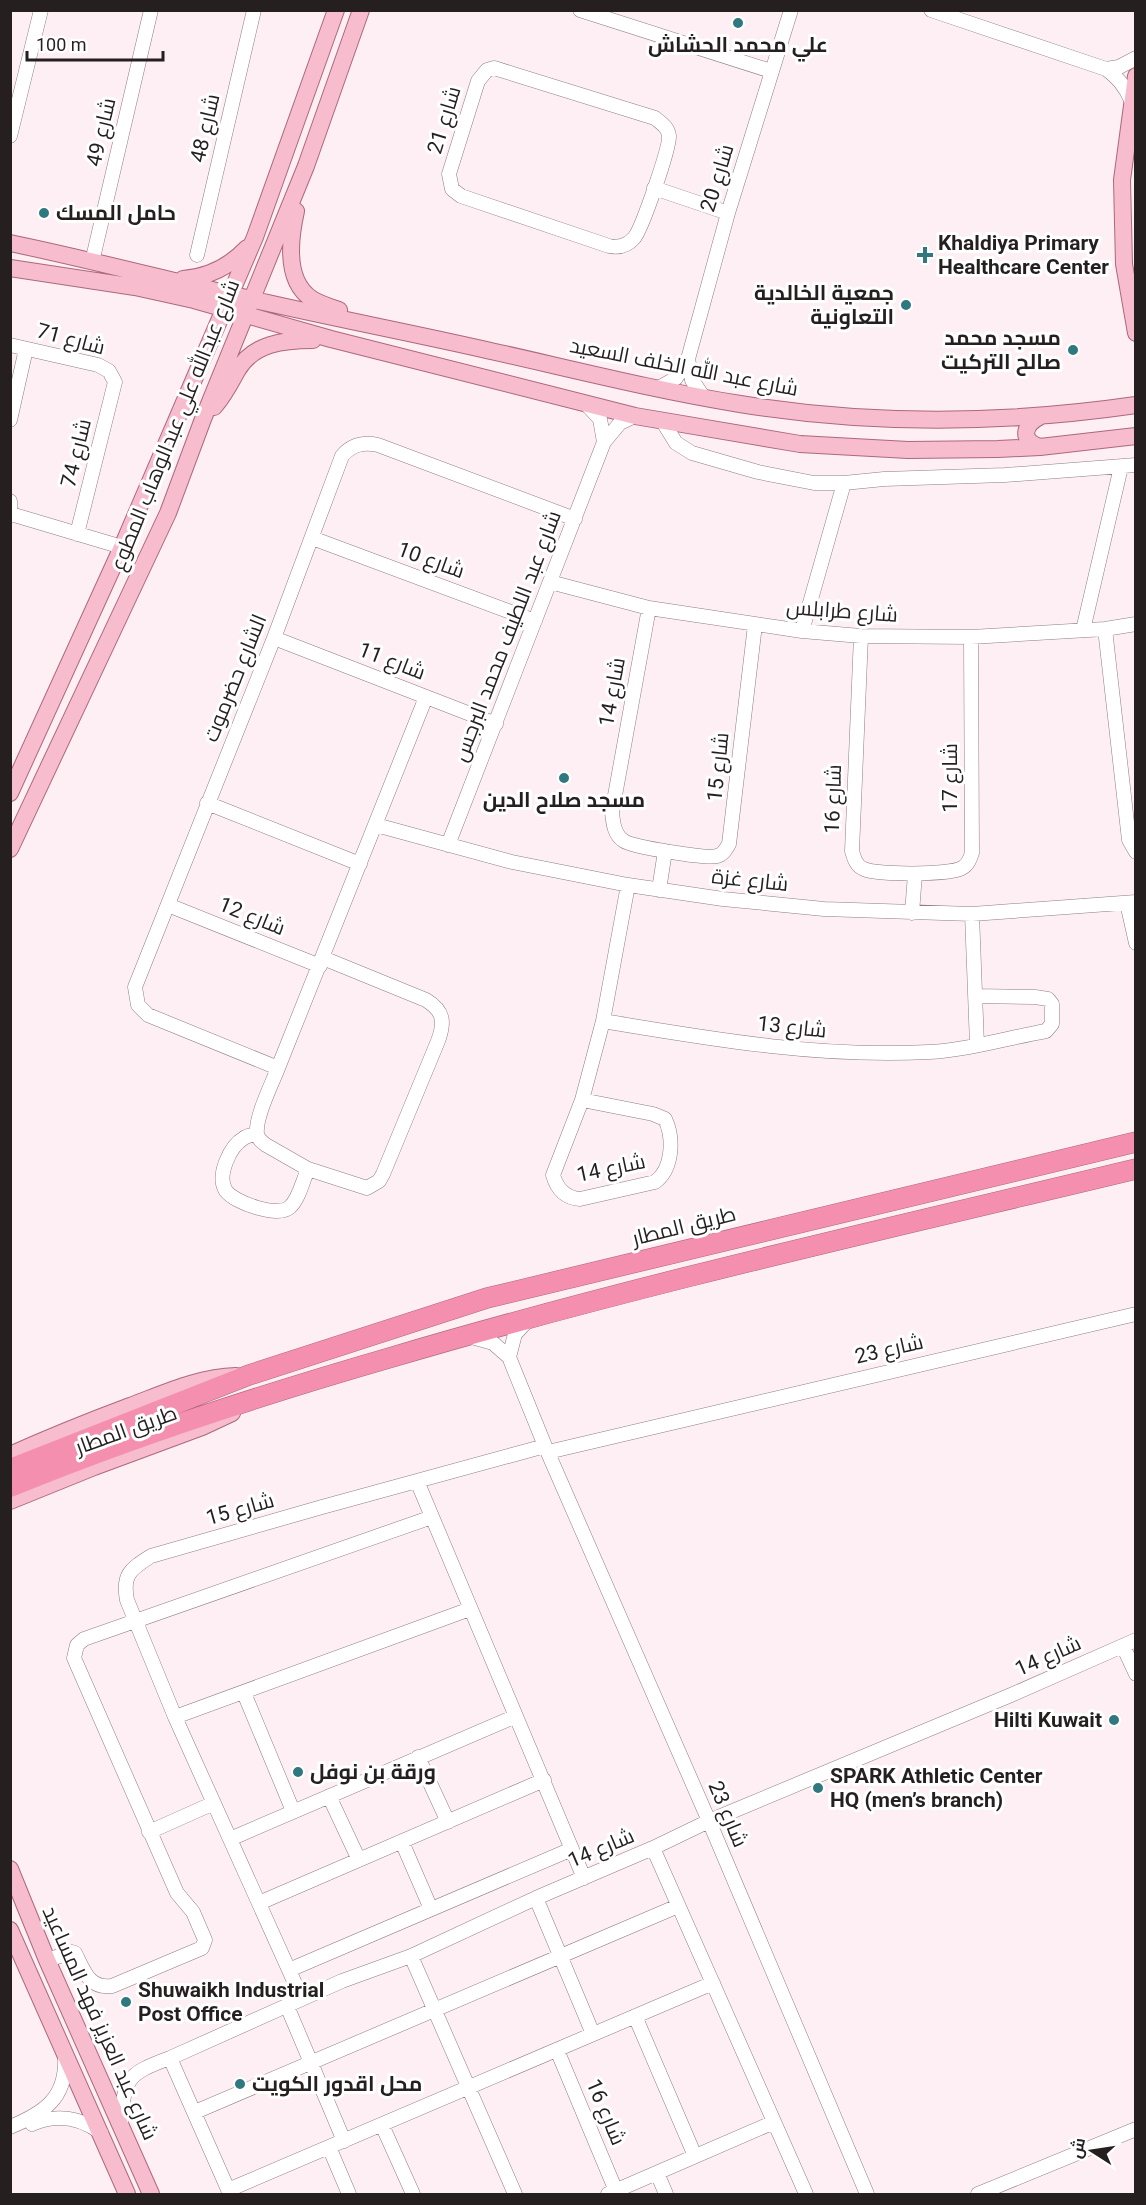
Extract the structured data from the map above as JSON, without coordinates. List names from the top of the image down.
{
  "streets": {
    "highway": ["طريق المطار"],
    "main road": ["شارع عبد الله الخلف السعيد", "شارع عبدالله علي عبدالوهاب المطوع", "شارع عبد العزيز فهد المساعيد"],
    "street": [
      "شارع 21",
      "شارع 48",
      "شارع 49",
      "شارع 20",
      "شارع 71",
      "شارع 74",
      "شارع 10",
      "شارع طرابلس",
      "شارع عبد اللطيف محمد البرجس",
      "شارع 11",
      "الشارع حضرموت",
      "شارع 14",
      "شارع 15",
      "شارع 17",
      "شارع 16",
      "شارع غزة",
      "شارع 12",
      "شارع 13",
      "شارع 23"
    ]
  },
  "crossings": [
    ["شارع 20", "شارع عبد الله الخلف السعيد"],
    ["شارع 71", "شارع 74"],
    ["شارع عبد الله الخلف السعيد", "شارع عبدالله علي عبدالوهاب المطوع"],
    ["شارع عبد الله الخلف السعيد", "شارع عبد اللطيف محمد البرجس"],
    ["شارع 10", "شارع عبد اللطيف محمد البرجس"],
    ["شارع 10", "الشارع حضرموت"],
    ["شارع طرابلس", "شارع عبد اللطيف محمد البرجس"],
    ["شارع طرابلس", "شارع 14"],
    ["شارع طرابلس", "شارع 15"],
    ["شارع طرابلس", "شارع 17"],
    ["شارع طرابلس", "شارع 16"],
    ["شارع عبد اللطيف محمد البرجس", "شارع 11"],
    ["شارع عبد اللطيف محمد البرجس", "الشارع حضرموت"],
    ["شارع عبد اللطيف محمد البرجس", "شارع غزة"],
    ["شارع 11", "الشارع حضرموت"],
    ["الشارع حضرموت", "شارع 12"],
    ["شارع 14", "شارع 15"],
    ["شارع 14", "شارع غزة"],
    ["شارع 14", "شارع 13"],
    ["شارع 14", "شارع 23"],
    ["شارع 14", "شارع عبد العزيز فهد المساعيد"],
    ["شارع 15", "شارع 23"],
    ["شارع 17", "شارع 16"]
  ],
  "places": {
    "other": [
      "علي محمد الحشاش",
      "حامل المسك",
      "جمعية الخالدية التعاونية",
      "مسجد محمد صالح التركيت",
      "مسجد صلاح الدين",
      "Hilti Kuwait",
      "ورقة بن نوفل",
      "SPARK Athletic Center HQ (men’s branch)",
      "Shuwaikh Industrial Post Office",
      "محل اقدور الكويت"
    ],
    "health": ["Khaldiya Primary Healthcare Center"]
  },
  "scale_bar": "100 m",
  "north": "left"
}
